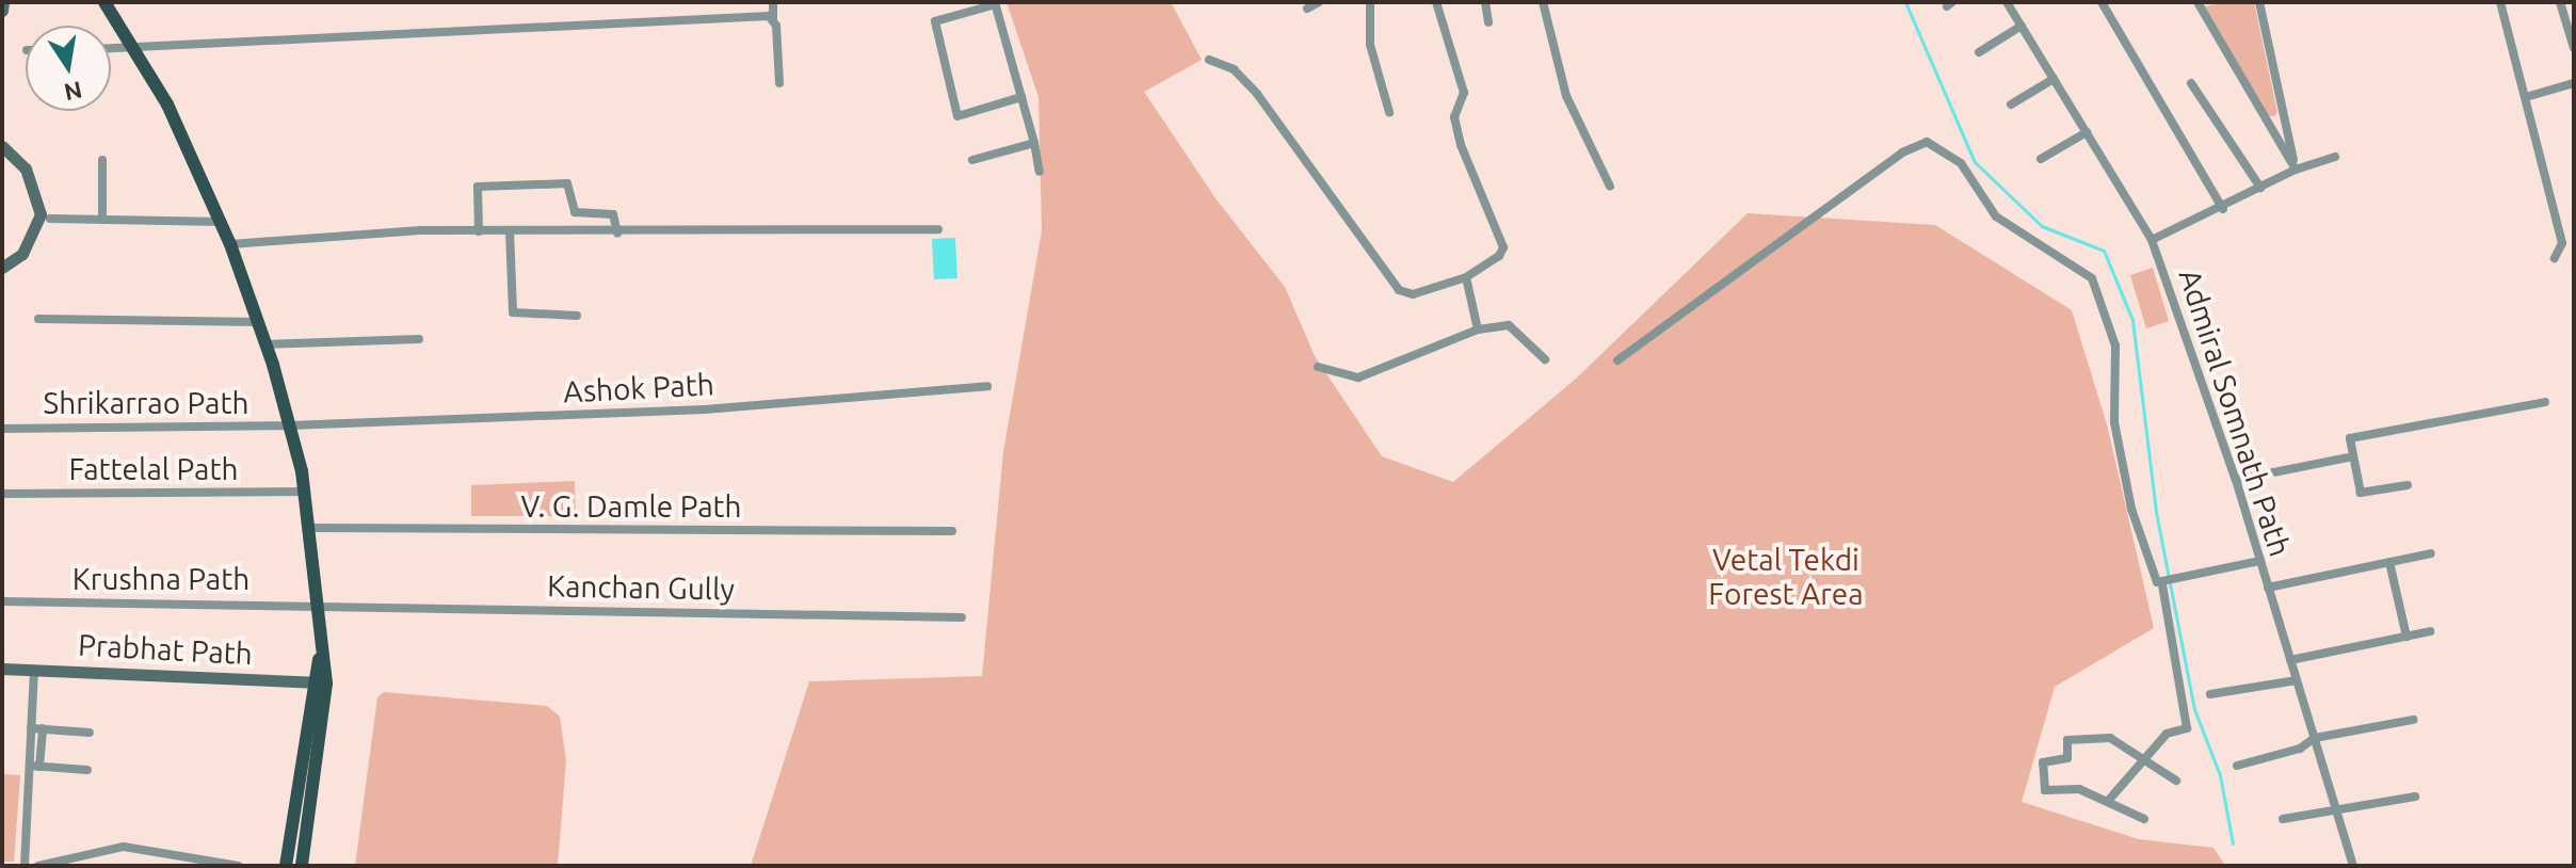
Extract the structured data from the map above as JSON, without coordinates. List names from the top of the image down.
{
  "streets": {
    "street": [
      "Ashok Path",
      "Shrikarrao Path",
      "Admiral Somnath Path",
      "Fattelal Path",
      "V. G. Damle Path",
      "Krushna Path",
      "Kanchan Gully",
      "Prabhat Path"
    ]
  },
  "crossings": [
    ["Ashok Path", "Shrikarrao Path"],
    ["Krushna Path", "Kanchan Gully"]
  ],
  "parks": ["Vetal Tekdi Forest Area"],
  "north": "bottom"
}
